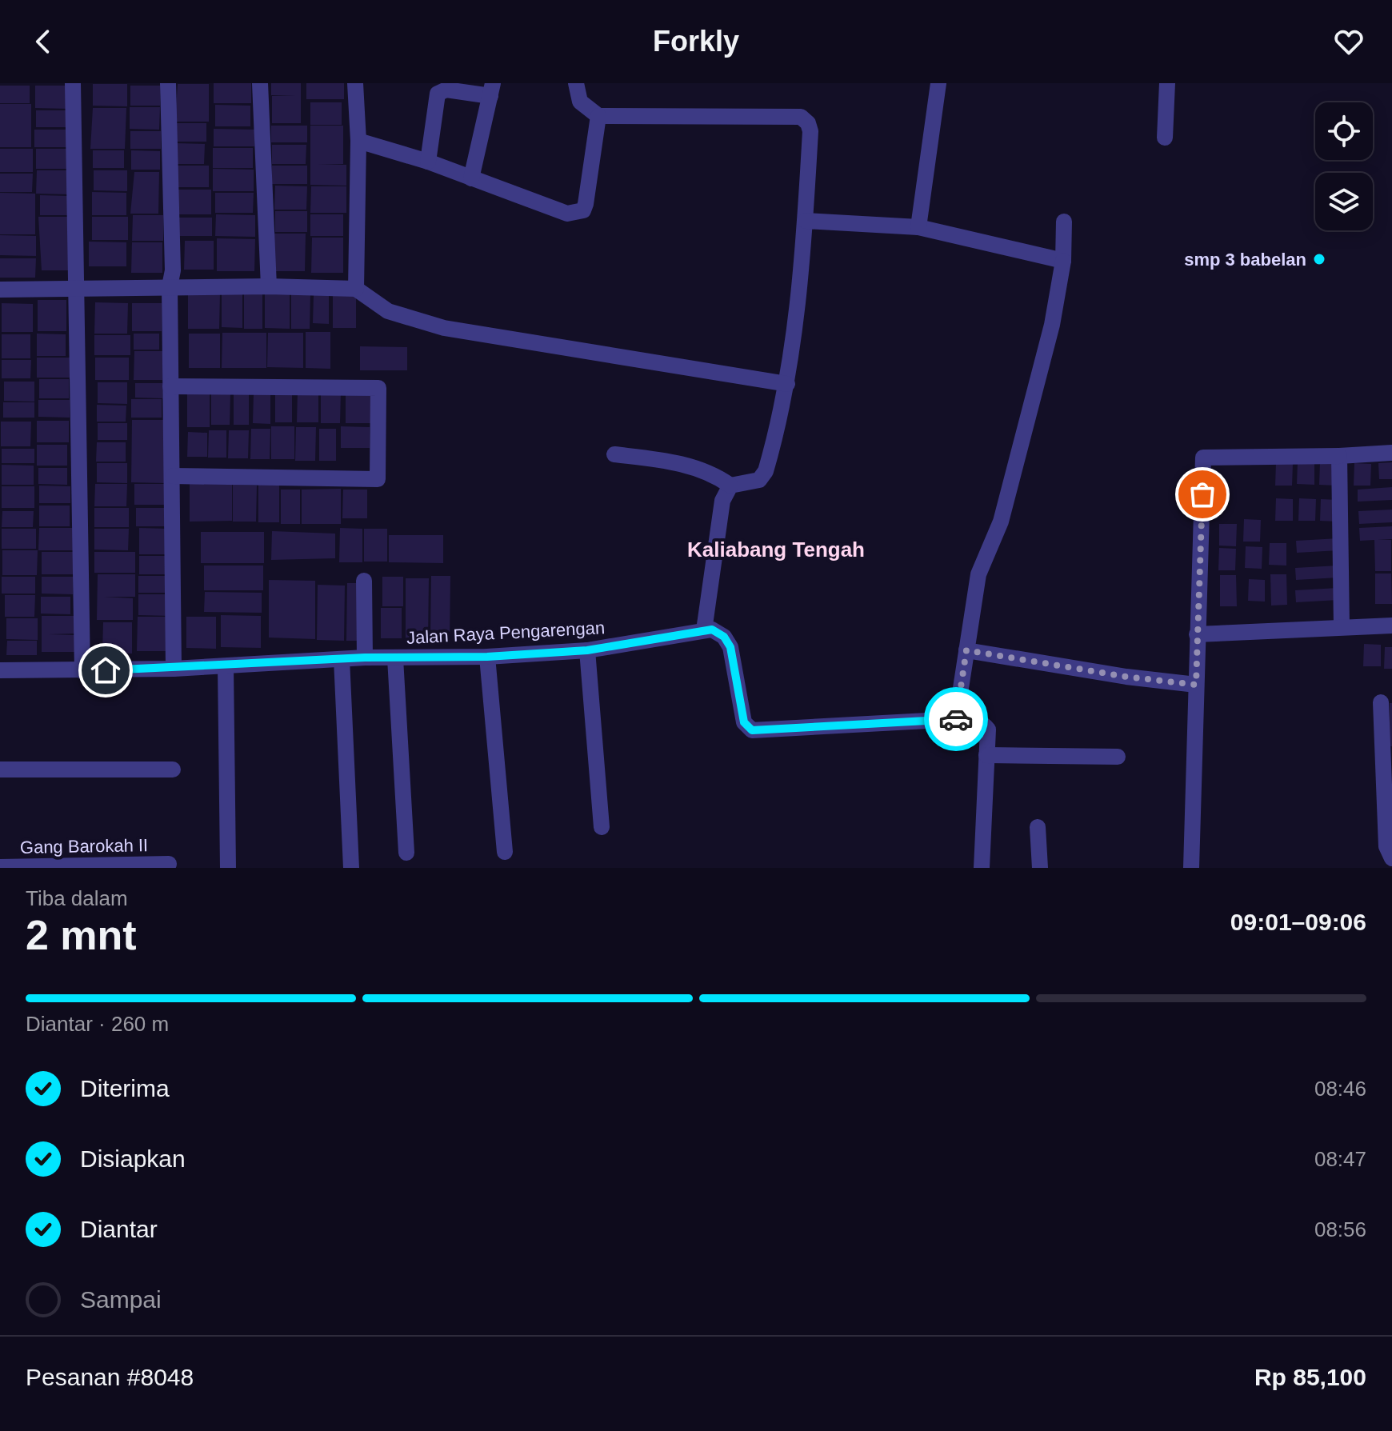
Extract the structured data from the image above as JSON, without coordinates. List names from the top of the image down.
{
  "streets": {
    "street": ["Jalan Raya Pengarengan", "Gang Barokah II"]
  },
  "districts": ["Kaliabang Tengah"],
  "places": ["smp 3 babelan"],
  "page": {
    "header": "Forkly",
    "heading": ["2 mnt", "Tiba dalam", "09:01–09:06"],
    "panel": ["Pesanan #8048", "Rp 85,100"],
    "bar": "Diantar · 260 m",
    "list": [
      ["Diterima", "08:46"],
      ["Disiapkan", "08:47"],
      ["Diantar", "08:56"],
      "Sampai"
    ]
  }
}
